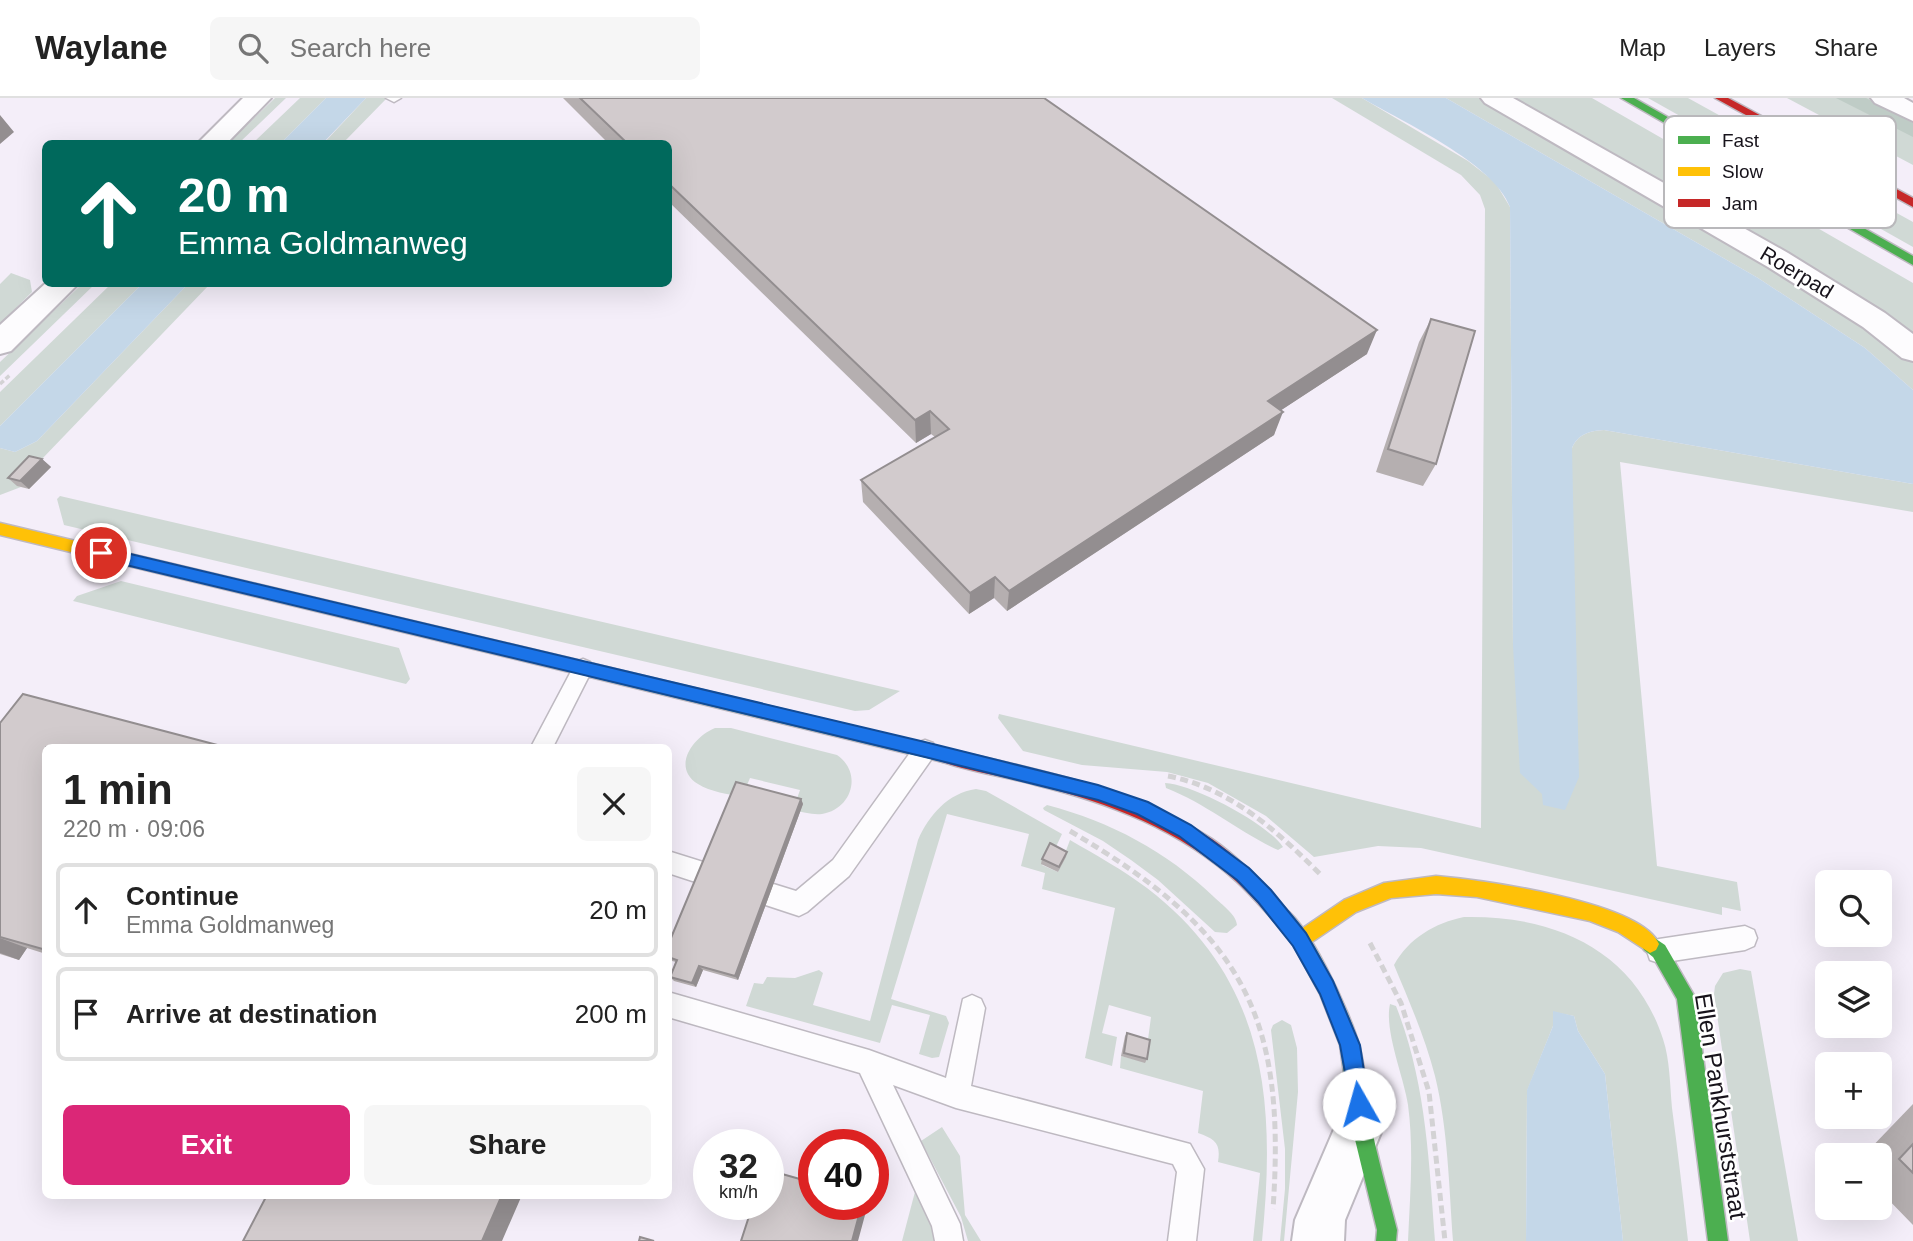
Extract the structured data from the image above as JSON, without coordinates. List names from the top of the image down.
{
  "streets": {
    "main road": ["Ellen Pankhurststraat"],
    "street": ["Roerpad"]
  },
  "legend": ["Fast", "Slow", "Jam"],
  "page": {
    "header": "Waylane",
    "search": "Search here",
    "nav": ["Map", "Layers", "Share"],
    "turn": ["20 m", "Emma Goldmanweg"],
    "heading": ["1 min", "220 m · 09:06"],
    "list": [
      {
        "name": "Continue",
        "note": "Emma Goldmanweg",
        "value": "20 m"
      },
      {
        "name": "Arrive at destination",
        "value": "200 m"
      }
    ],
    "map_buttons": ["+", "−"],
    "buttons": ["Exit", "Share"],
    "speed": "32 km/h",
    "limit": "40"
  }
}
